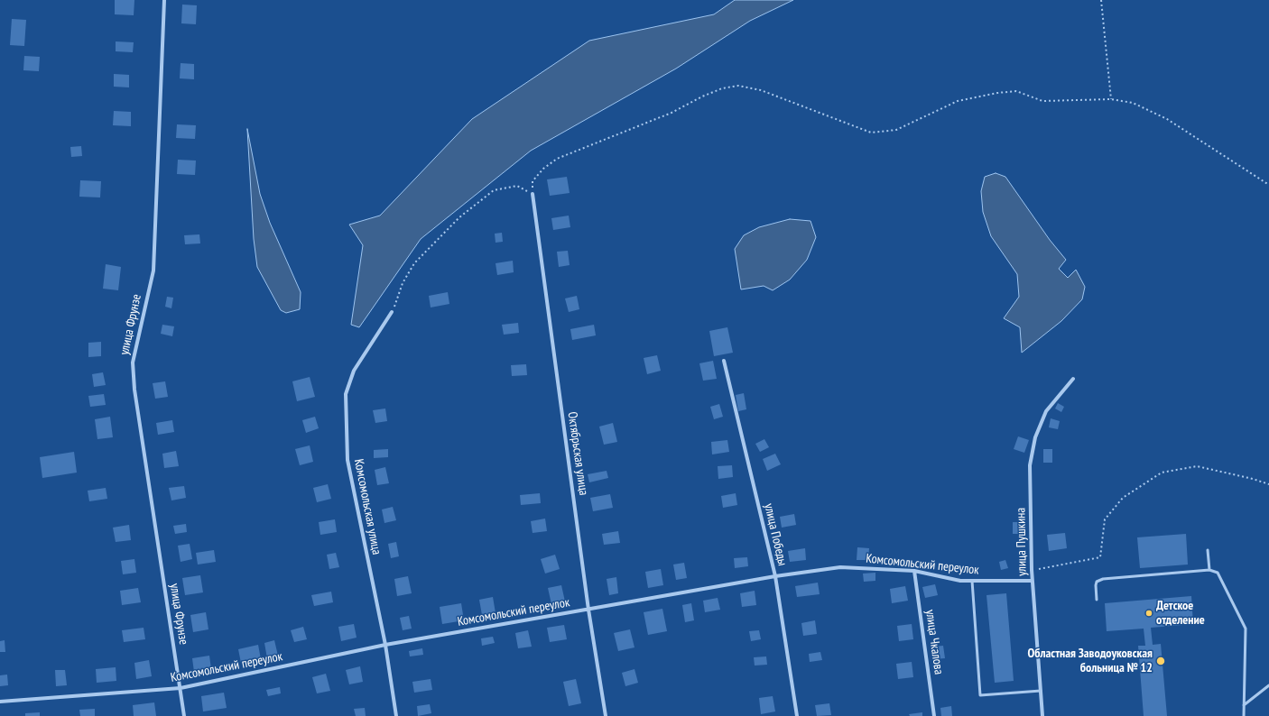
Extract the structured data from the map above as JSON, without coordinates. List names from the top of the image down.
{
  "streets": {
    "street": [
      "улица Фрунзе",
      "Октябрьская улица",
      "Комсомольская улица",
      "улица Победы",
      "улица Пушкина",
      "Комсомольский переулок",
      "улица Чкалова"
    ]
  },
  "crossings": [
    ["улица Фрунзе", "Комсомольский переулок"],
    ["Октябрьская улица", "Комсомольский переулок"],
    ["Комсомольская улица", "Комсомольский переулок"],
    ["улица Победы", "Комсомольский переулок"],
    ["улица Пушкина", "Комсомольский переулок"],
    ["Комсомольский переулок", "улица Чкалова"]
  ],
  "places": ["Детское отделение", "Областная Заводоуковская больница № 12"]
}
